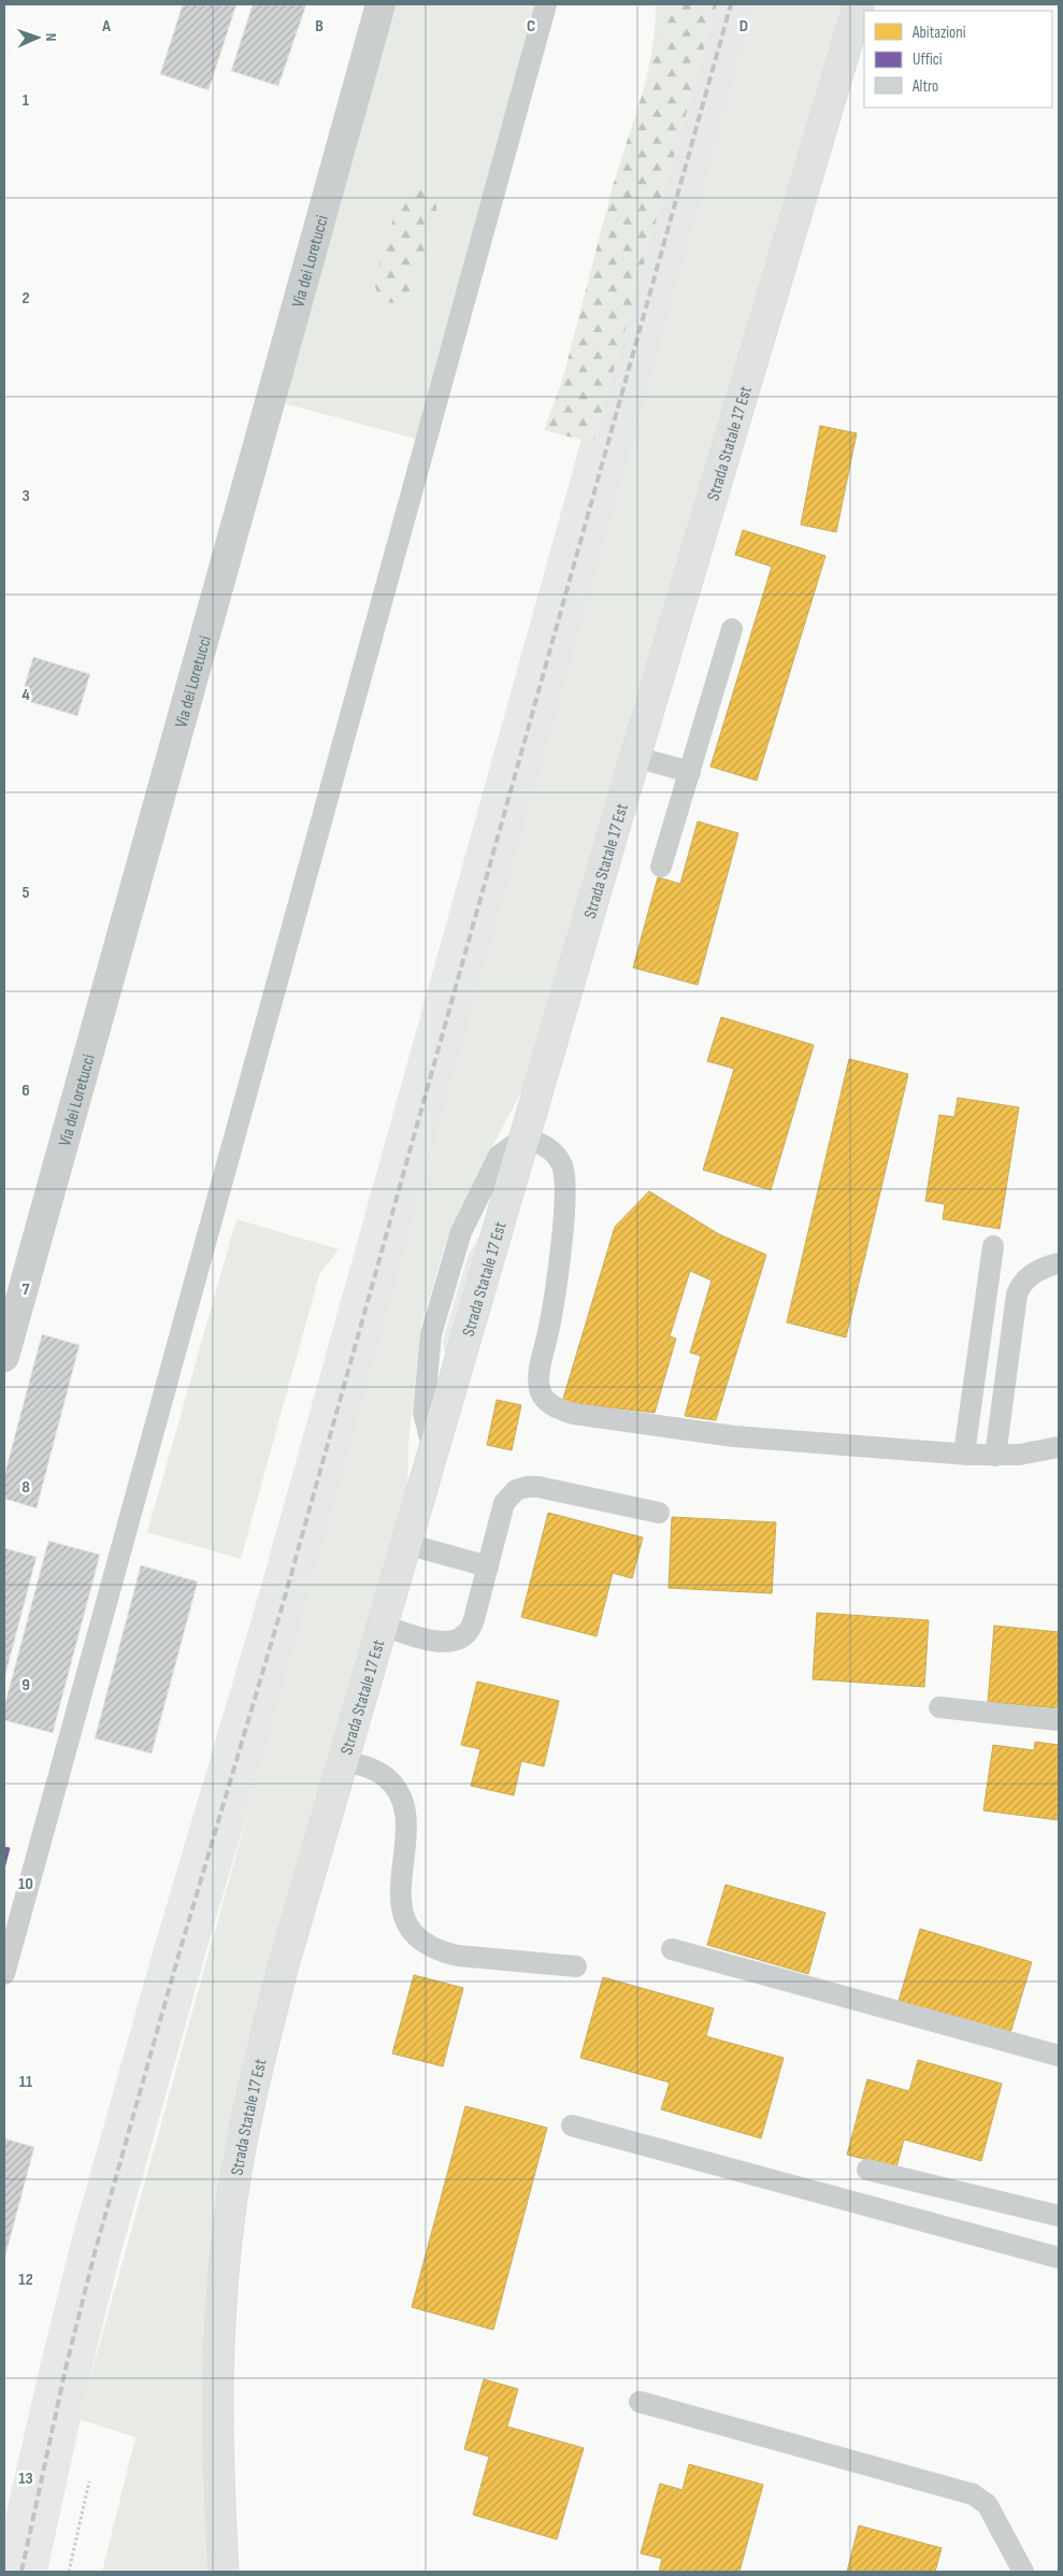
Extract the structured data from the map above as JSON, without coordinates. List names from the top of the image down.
{
  "streets": {
    "main road": ["Strada Statale 17 Est"],
    "street": ["Via dei Loretucci"]
  },
  "legend": ["Abitazioni", "Uffici", "Altro"],
  "north": "right",
  "grid": {
    "columns": [
      "A",
      "B",
      "C",
      "D"
    ],
    "rows": [
      "1",
      "2",
      "3",
      "4",
      "5",
      "6",
      "7",
      "8",
      "9",
      "10",
      "11",
      "12",
      "13"
    ]
  }
}
